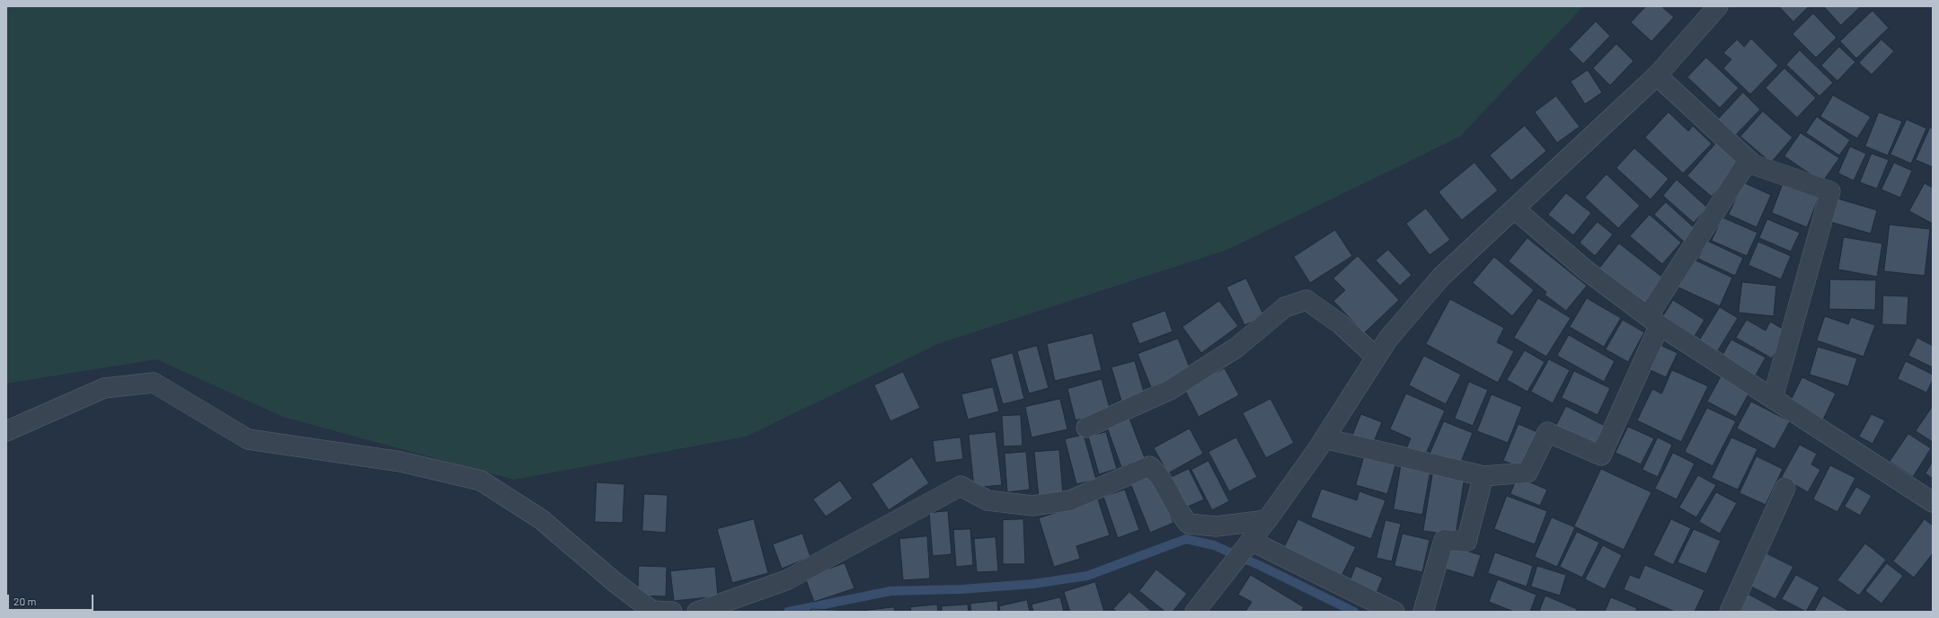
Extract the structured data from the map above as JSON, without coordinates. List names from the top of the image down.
{
  "scale_bar": "20 m"
}
